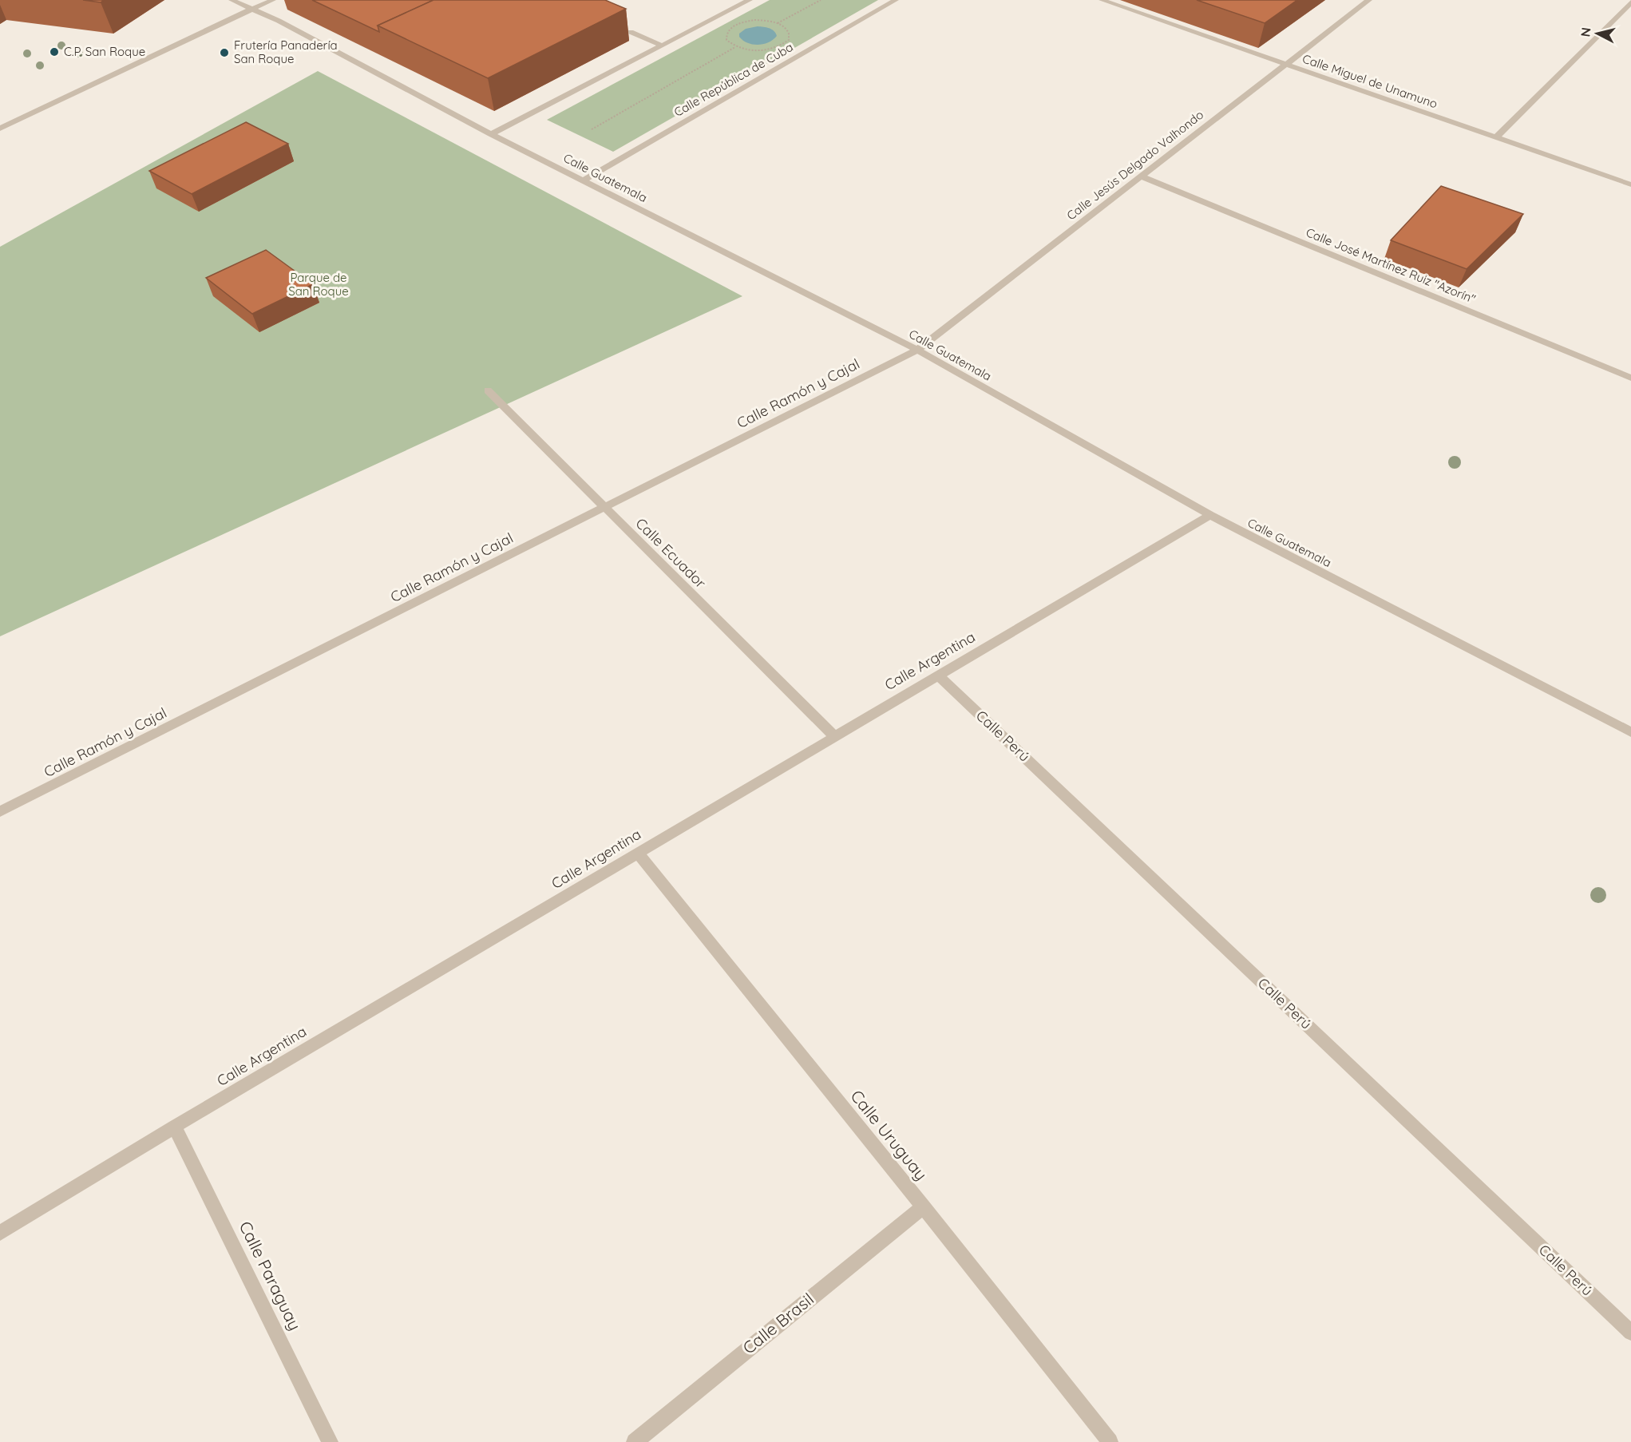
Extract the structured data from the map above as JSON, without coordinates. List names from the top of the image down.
{
  "streets": {
    "street": [
      "Calle República de Cuba",
      "Calle Miguel de Unamuno",
      "Calle Jesús Delgado Valhondo",
      "Calle Guatemala",
      "Calle José Martínez Ruiz \"Azorín\"",
      "Calle Ramón y Cajal",
      "Calle Ecuador",
      "Calle Argentina",
      "Calle Perú",
      "Calle Uruguay",
      "Calle Paraguay",
      "Calle Brasil"
    ]
  },
  "crossings": [
    ["Calle República de Cuba", "Calle Guatemala"],
    ["Calle Miguel de Unamuno", "Calle Jesús Delgado Valhondo"],
    ["Calle Jesús Delgado Valhondo", "Calle Guatemala"],
    ["Calle Jesús Delgado Valhondo", "Calle José Martínez Ruiz \"Azorín\""],
    ["Calle Jesús Delgado Valhondo", "Calle Ramón y Cajal"],
    ["Calle Guatemala", "Calle Ramón y Cajal"],
    ["Calle Guatemala", "Calle Argentina"],
    ["Calle Ramón y Cajal", "Calle Ecuador"],
    ["Calle Ecuador", "Calle Argentina"],
    ["Calle Argentina", "Calle Perú"],
    ["Calle Argentina", "Calle Uruguay"],
    ["Calle Argentina", "Calle Paraguay"],
    ["Calle Uruguay", "Calle Brasil"]
  ],
  "parks": ["Parque de San Roque"],
  "places": ["C.P. San Roque", "Frutería Panadería San Roque"],
  "north": "left"
}
